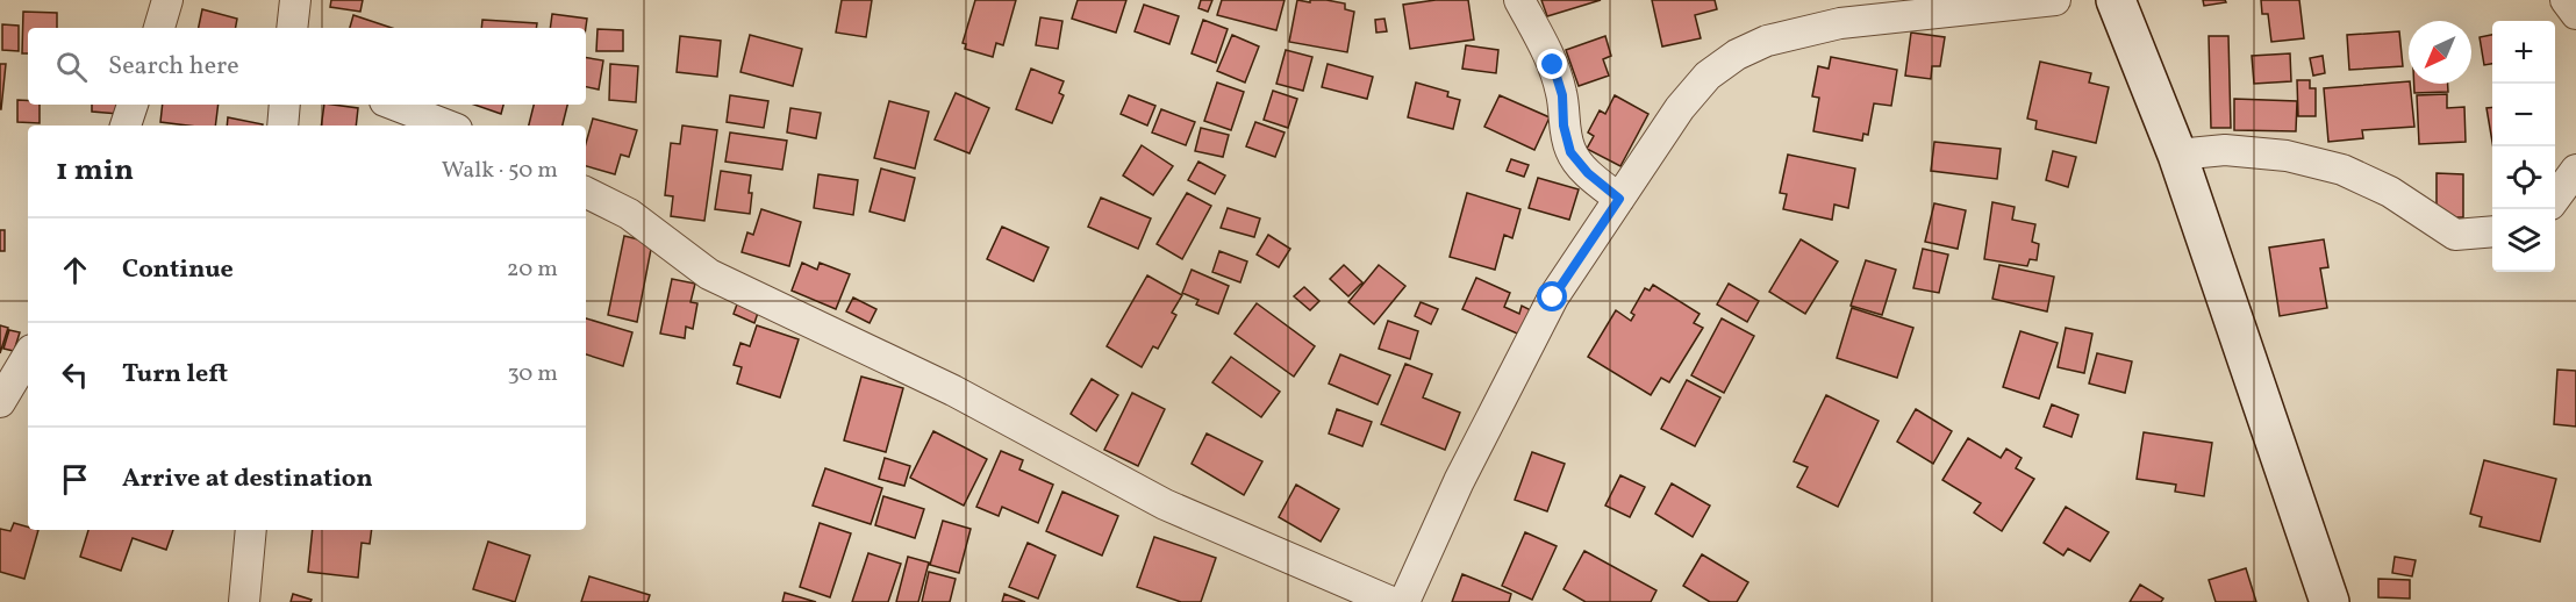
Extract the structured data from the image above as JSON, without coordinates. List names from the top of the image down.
{
  "north": "bottom left",
  "page": {
    "map_buttons": ["+", "−"],
    "search": "Search here",
    "heading": ["1 min", "Walk · 50 m"],
    "list": [
      ["Continue", "20 m"],
      ["Turn left", "30 m"],
      "Arrive at destination"
    ]
  }
}
